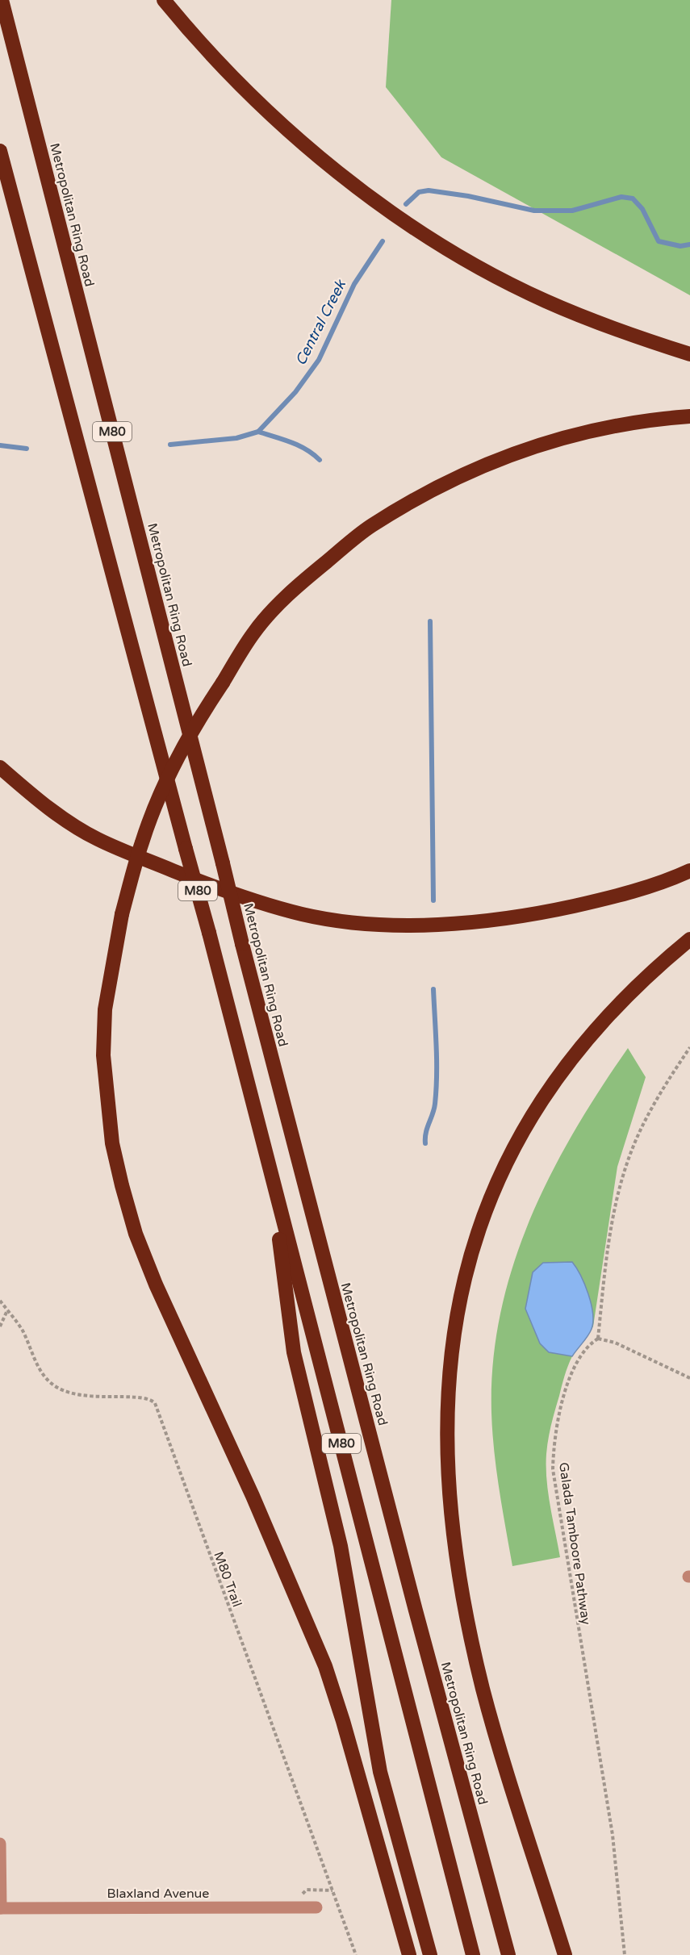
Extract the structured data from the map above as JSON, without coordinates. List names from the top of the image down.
{
  "streets": {
    "highway": ["Metropolitan Ring Road", "M80"],
    "street": ["Blaxland Avenue"],
    "path": ["Galada Tamboore Pathway", "M80 Trail"]
  },
  "water": ["Central Creek"]
}
